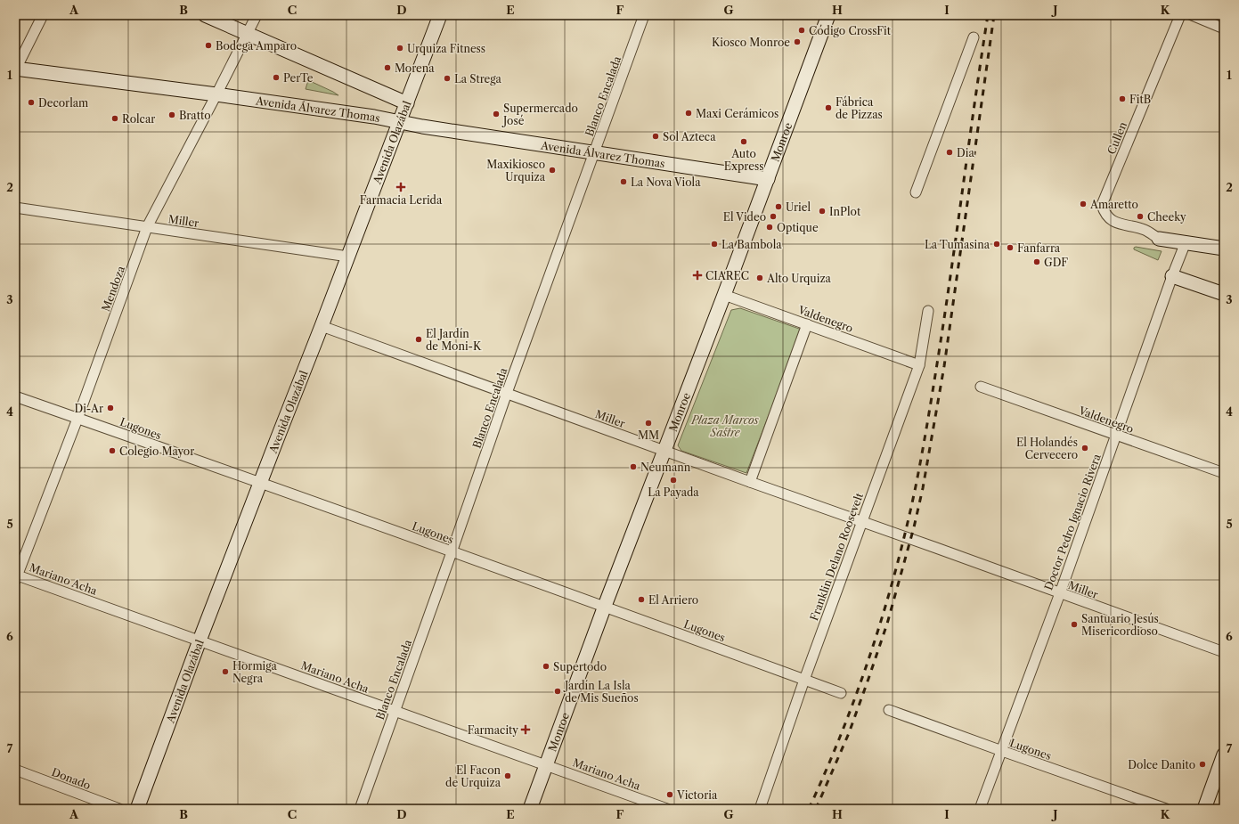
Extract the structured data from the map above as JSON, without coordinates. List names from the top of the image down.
{
  "streets": {
    "main road": ["Avenida Álvarez Thomas", "Monroe", "Avenida Olazábal"],
    "street": [
      "Blanco Encalada",
      "Cullen",
      "Miller",
      "Mendoza",
      "Valdenegro",
      "Lugones",
      "Doctor Pedro Ignacio Rivera",
      "Franklin Delano Roosevelt",
      "Mariano Acha",
      "Donado"
    ]
  },
  "crossings": [
    ["Blanco Encalada", "Avenida Álvarez Thomas"],
    ["Blanco Encalada", "Miller"],
    ["Blanco Encalada", "Lugones"],
    ["Blanco Encalada", "Mariano Acha"],
    ["Avenida Álvarez Thomas", "Monroe"],
    ["Avenida Álvarez Thomas", "Avenida Olazábal"],
    ["Avenida Álvarez Thomas", "Mendoza"],
    ["Monroe", "Miller"],
    ["Monroe", "Valdenegro"],
    ["Monroe", "Lugones"],
    ["Monroe", "Mariano Acha"],
    ["Avenida Olazábal", "Miller"],
    ["Avenida Olazábal", "Lugones"],
    ["Avenida Olazábal", "Mariano Acha"],
    ["Miller", "Mendoza"],
    ["Miller", "Doctor Pedro Ignacio Rivera"],
    ["Miller", "Franklin Delano Roosevelt"],
    ["Mendoza", "Lugones"],
    ["Mendoza", "Mariano Acha"],
    ["Valdenegro", "Doctor Pedro Ignacio Rivera"],
    ["Valdenegro", "Franklin Delano Roosevelt"],
    ["Lugones", "Doctor Pedro Ignacio Rivera"],
    ["Lugones", "Franklin Delano Roosevelt"]
  ],
  "parks": ["Plaza Marcos Sastre"],
  "places": {
    "other": [
      "Código CrossFit",
      "Kiosco Monroe",
      "Bodega Amparo",
      "Urquiza Fitness",
      "Morena",
      "PerTe",
      "La Strega",
      "FitB",
      "Decorlam",
      "Fábrica de Pizzas",
      "Maxi Cerámicos",
      "Supermercado José",
      "Bratto",
      "Rolcar",
      "Sol Azteca",
      "Auto Express",
      "Dia",
      "Maxikiosco Urquiza",
      "La Nova Viola",
      "Amaretto",
      "Uriel",
      "InPlot",
      "El Video",
      "Cheeky",
      "Optique",
      "La Bambola",
      "La Tumasina",
      "Fanfarra",
      "GDF",
      "Alto Urquiza",
      "El Jardín de Moni-K",
      "Di-Ar",
      "MM",
      "El Holandés Cervecero",
      "Colegio Mayor",
      "Neumann",
      "La Payada",
      "El Arriero",
      "Santuario Jesús Misericordioso",
      "Supertodo",
      "Hormiga Negra",
      "Jardín La Isla de Mis Sueños",
      "Dolce Danito",
      "El Facon de Urquiza",
      "Victoria"
    ],
    "health": ["Farmacia Lerida", "CIAREC", "Farmacity"]
  },
  "grid": {
    "columns": [
      "A",
      "B",
      "C",
      "D",
      "E",
      "F",
      "G",
      "H",
      "I",
      "J",
      "K"
    ],
    "rows": [
      "1",
      "2",
      "3",
      "4",
      "5",
      "6",
      "7"
    ]
  }
}
